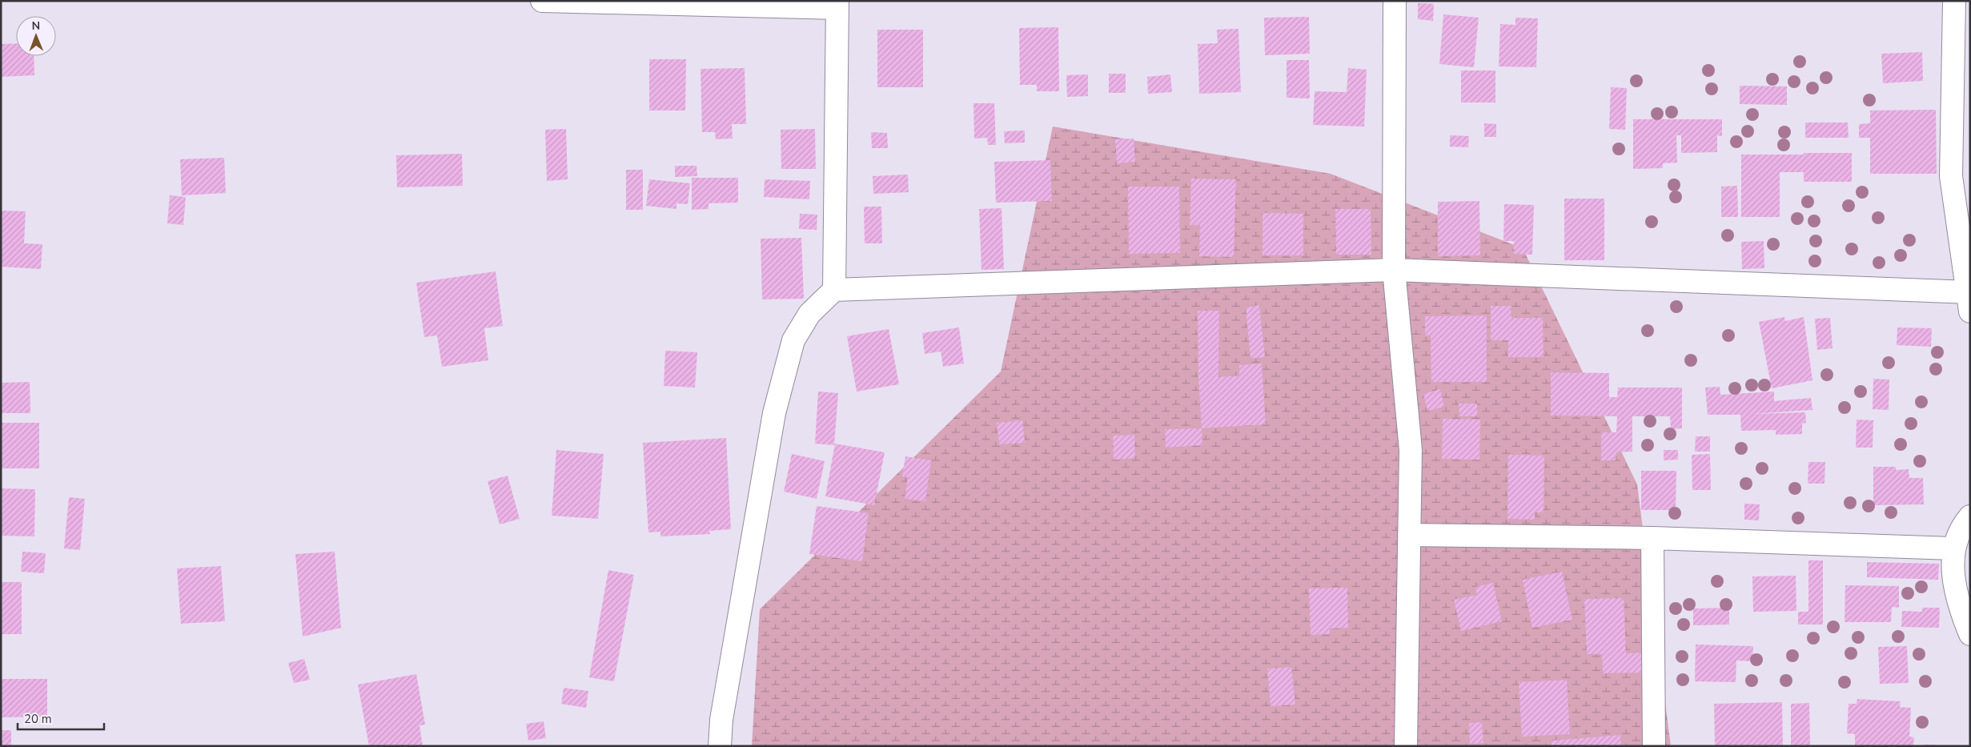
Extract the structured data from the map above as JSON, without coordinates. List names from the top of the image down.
{
  "scale_bar": "20 m",
  "north": "top"
}
